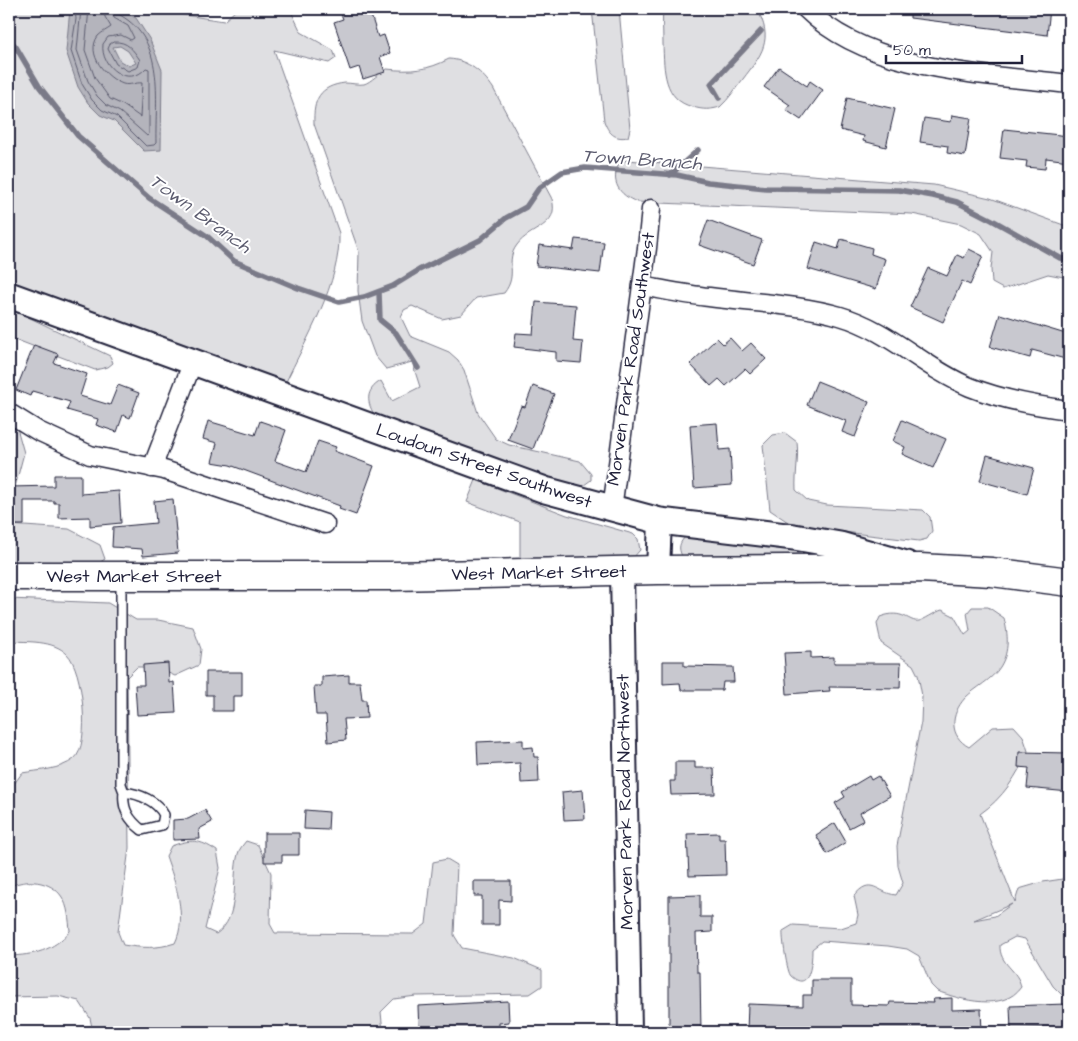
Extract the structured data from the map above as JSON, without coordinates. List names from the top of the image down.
{
  "streets": {
    "main road": ["Loudoun Street Southwest", "West Market Street"],
    "street": ["Morven Park Road Southwest", "Morven Park Road Northwest"]
  },
  "crossings": [
    ["Morven Park Road Southwest", "Loudoun Street Southwest"],
    ["Loudoun Street Southwest", "West Market Street"],
    ["West Market Street", "Morven Park Road Northwest"]
  ],
  "water": ["Town Branch"],
  "scale_bar": "50 m"
}
